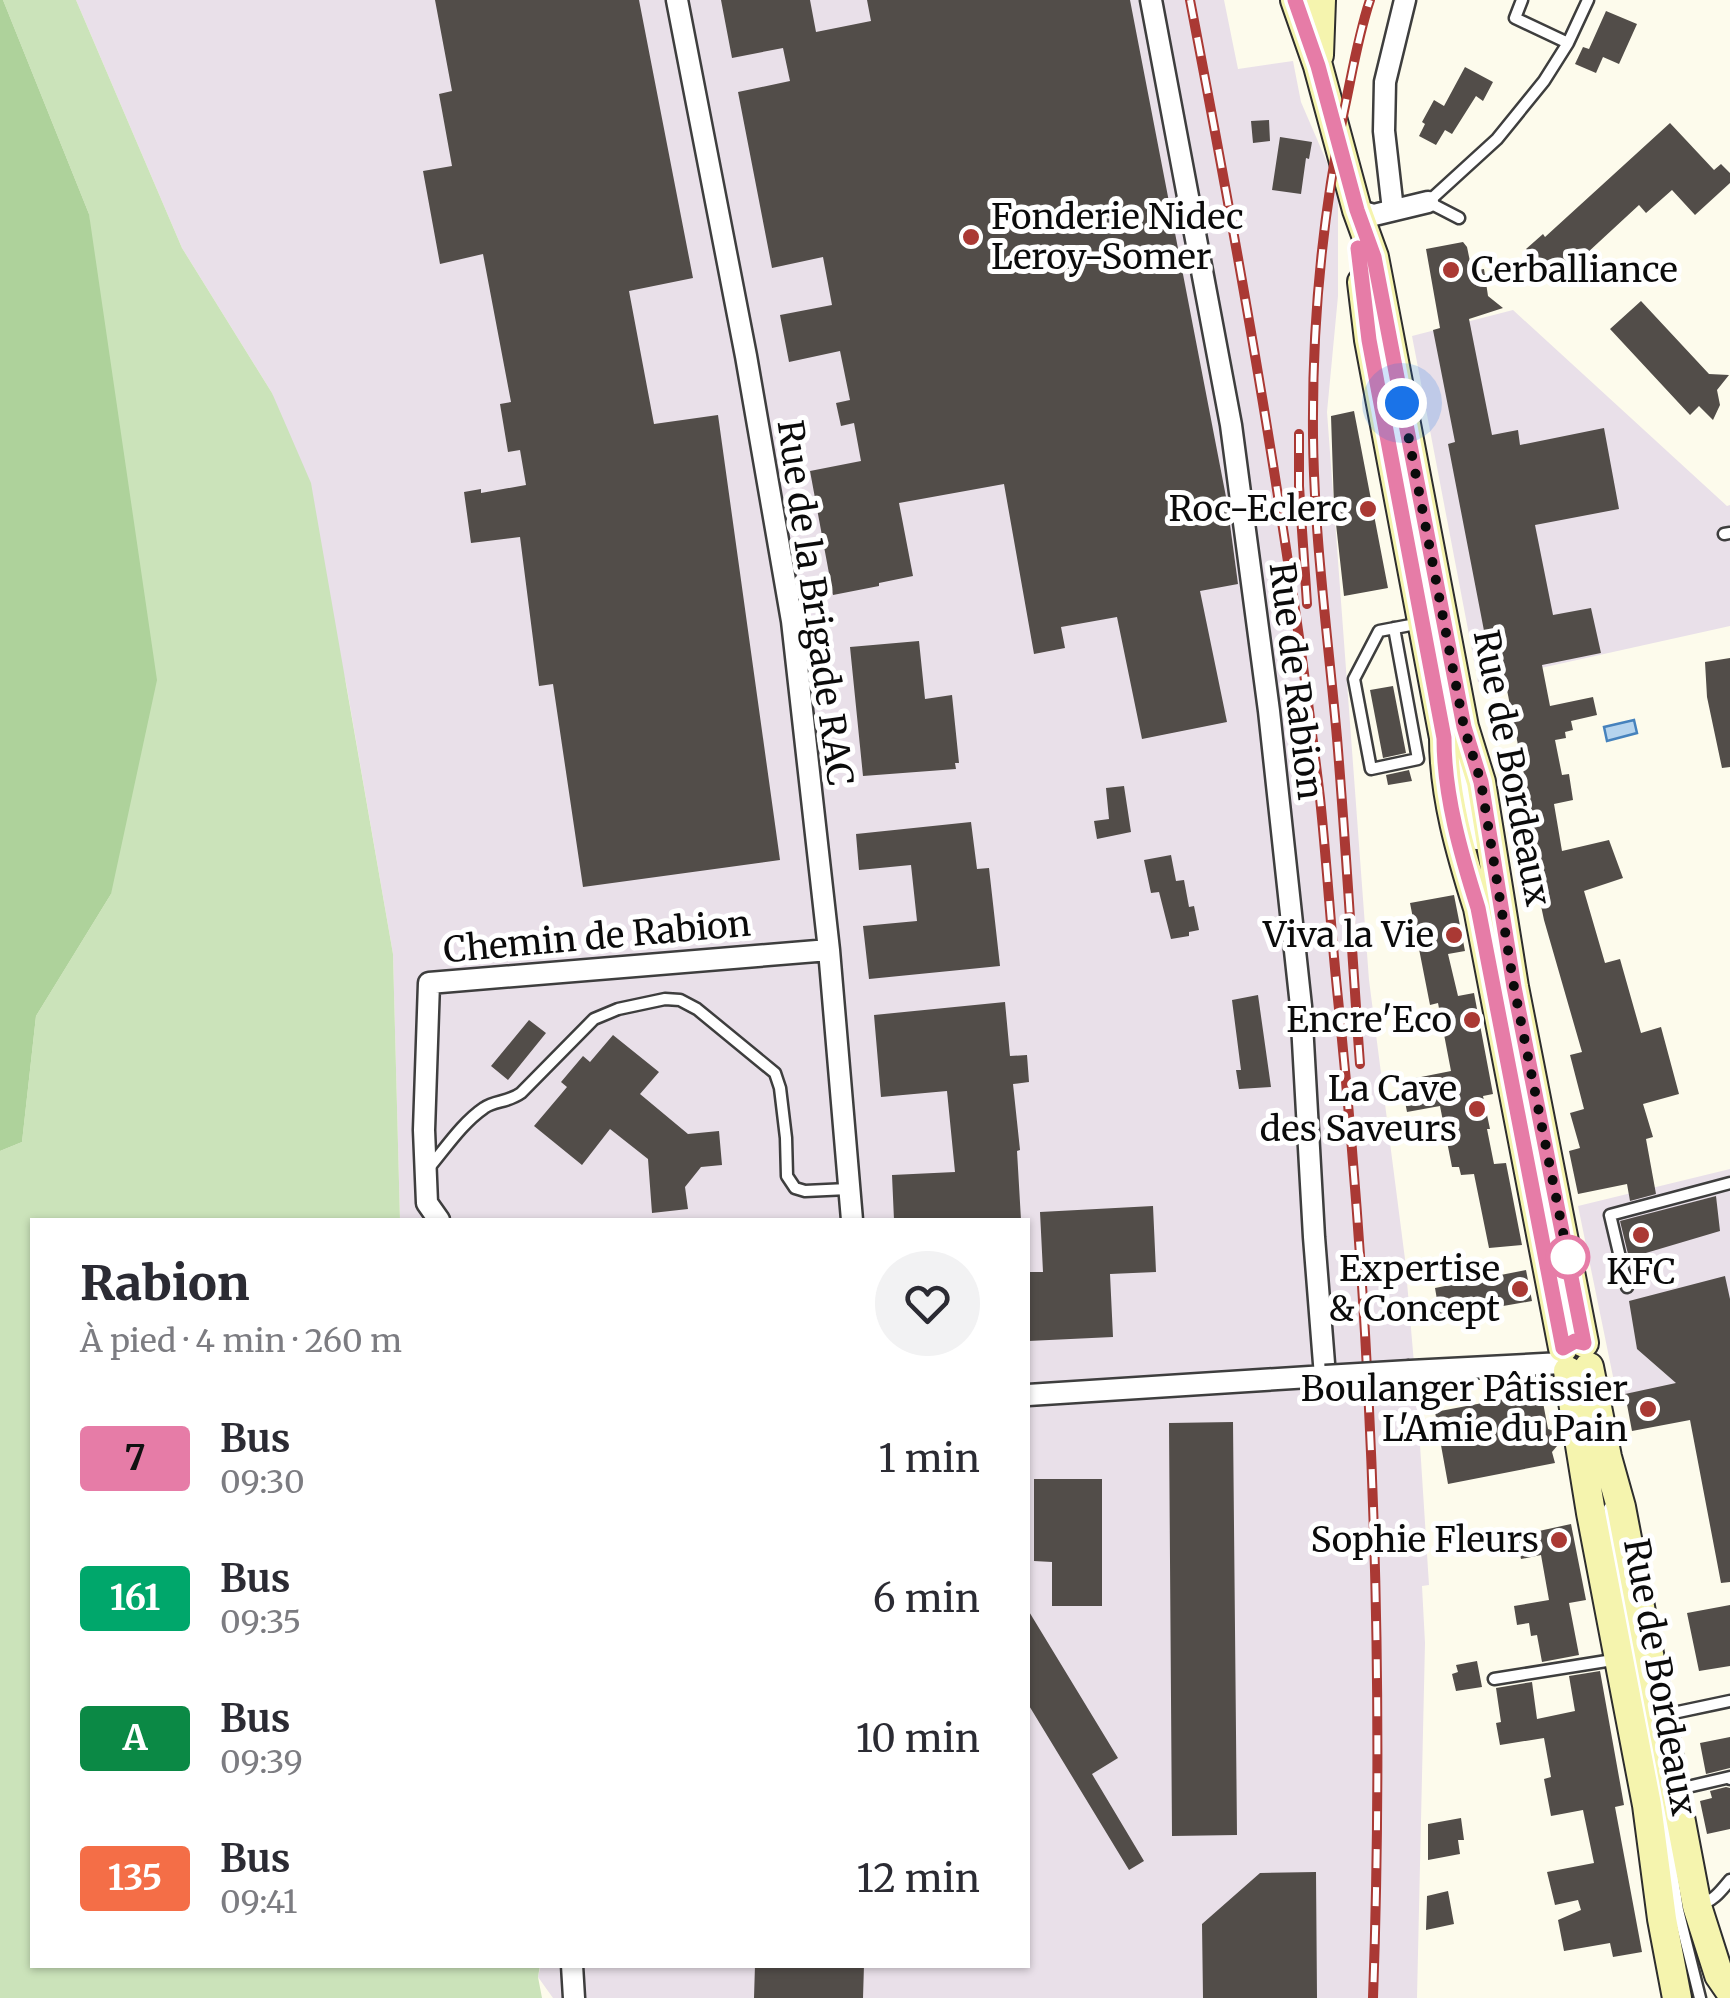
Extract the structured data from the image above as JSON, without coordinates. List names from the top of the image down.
{
  "streets": {
    "main road": ["Rue de Bordeaux"],
    "street": ["Rue de la Brigade RAC", "Rue de Rabion", "Chemin de Rabion"]
  },
  "crossings": [
    ["Rue de la Brigade RAC", "Chemin de Rabion"]
  ],
  "places": [
    "Fonderie Nidec Leroy-Somer",
    "Cerballiance",
    "Roc-Eclerc",
    "Viva la Vie",
    "Encre'Eco",
    "La Cave des Saveurs",
    "KFC",
    "Expertise & Concept",
    "Boulanger Pâtissier L'Amie du Pain",
    "Sophie Fleurs"
  ],
  "lines": ["bus line 7"],
  "page": {
    "heading": ["Rabion", "À pied · 4 min · 260 m"],
    "list": [
      {
        "mark": "7",
        "name": "Bus",
        "note": "09:30",
        "value": "1 min"
      },
      {
        "mark": "161",
        "name": "Bus",
        "note": "09:35",
        "value": "6 min"
      },
      {
        "mark": "A",
        "name": "Bus",
        "note": "09:39",
        "value": "10 min"
      },
      {
        "mark": "135",
        "name": "Bus",
        "note": "09:41",
        "value": "12 min"
      }
    ]
  }
}
